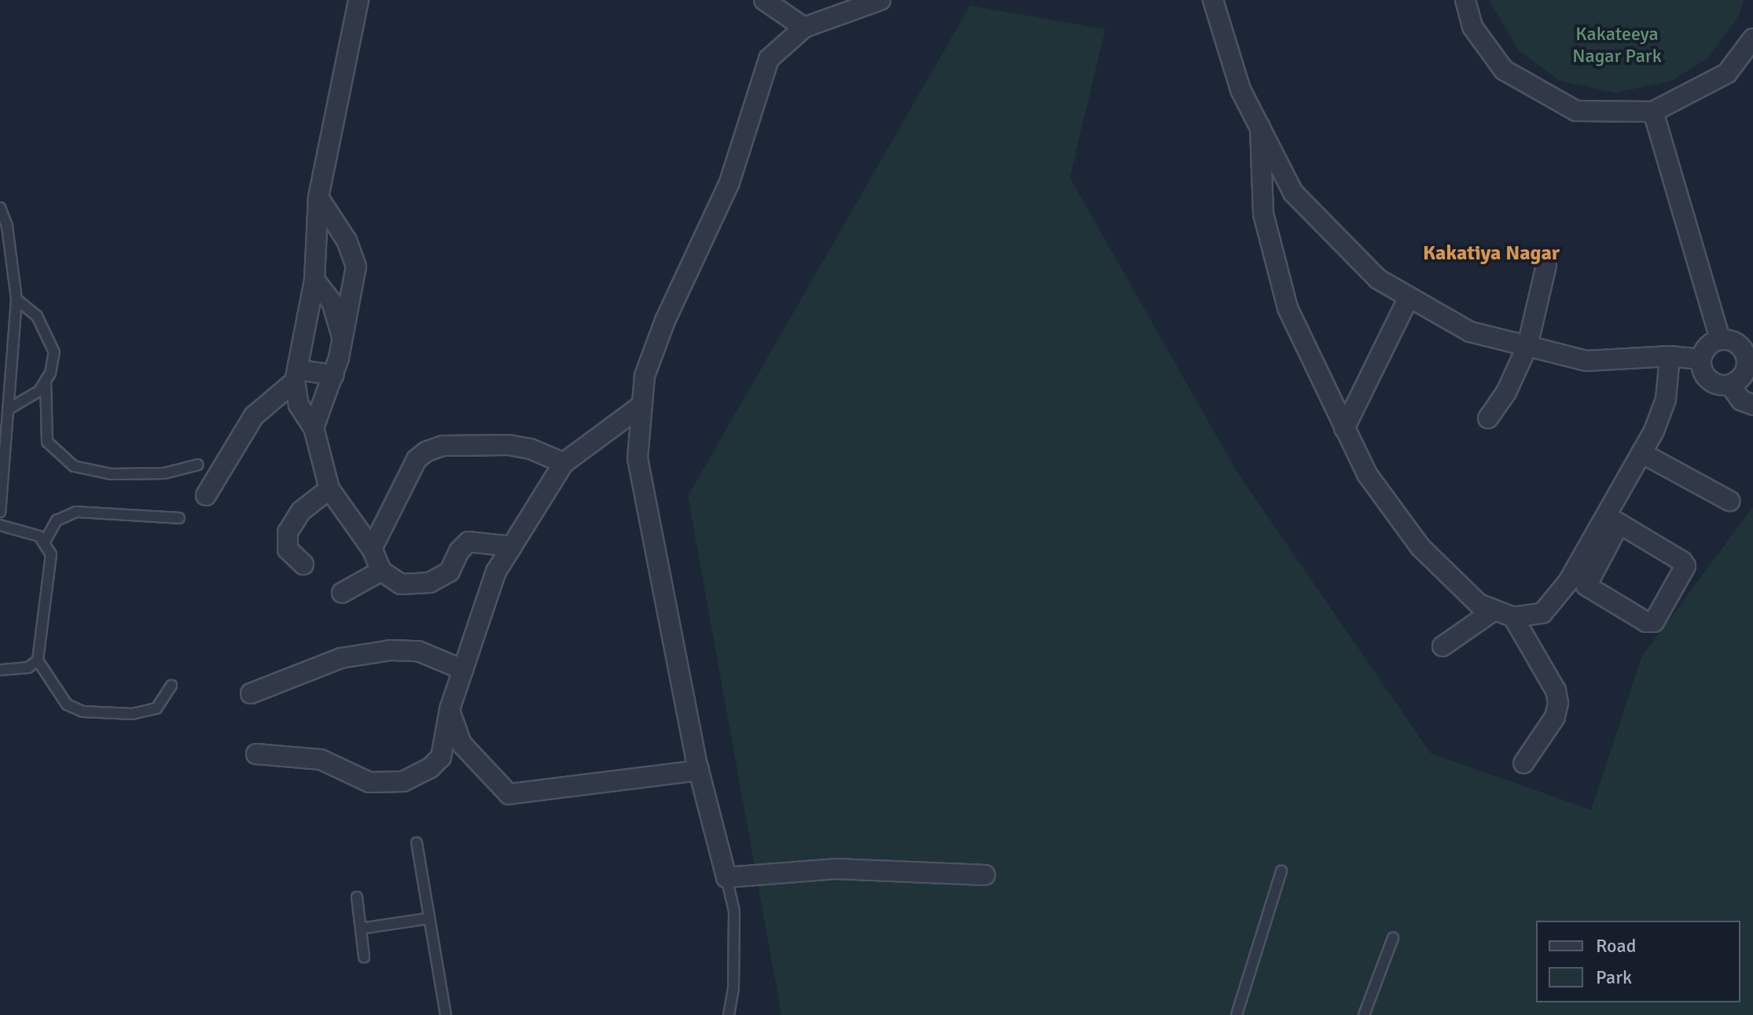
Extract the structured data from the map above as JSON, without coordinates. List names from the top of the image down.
{
  "districts": ["Kakatiya Nagar"],
  "parks": ["Kakateeya Nagar Park"],
  "legend": ["Road", "Park"]
}
